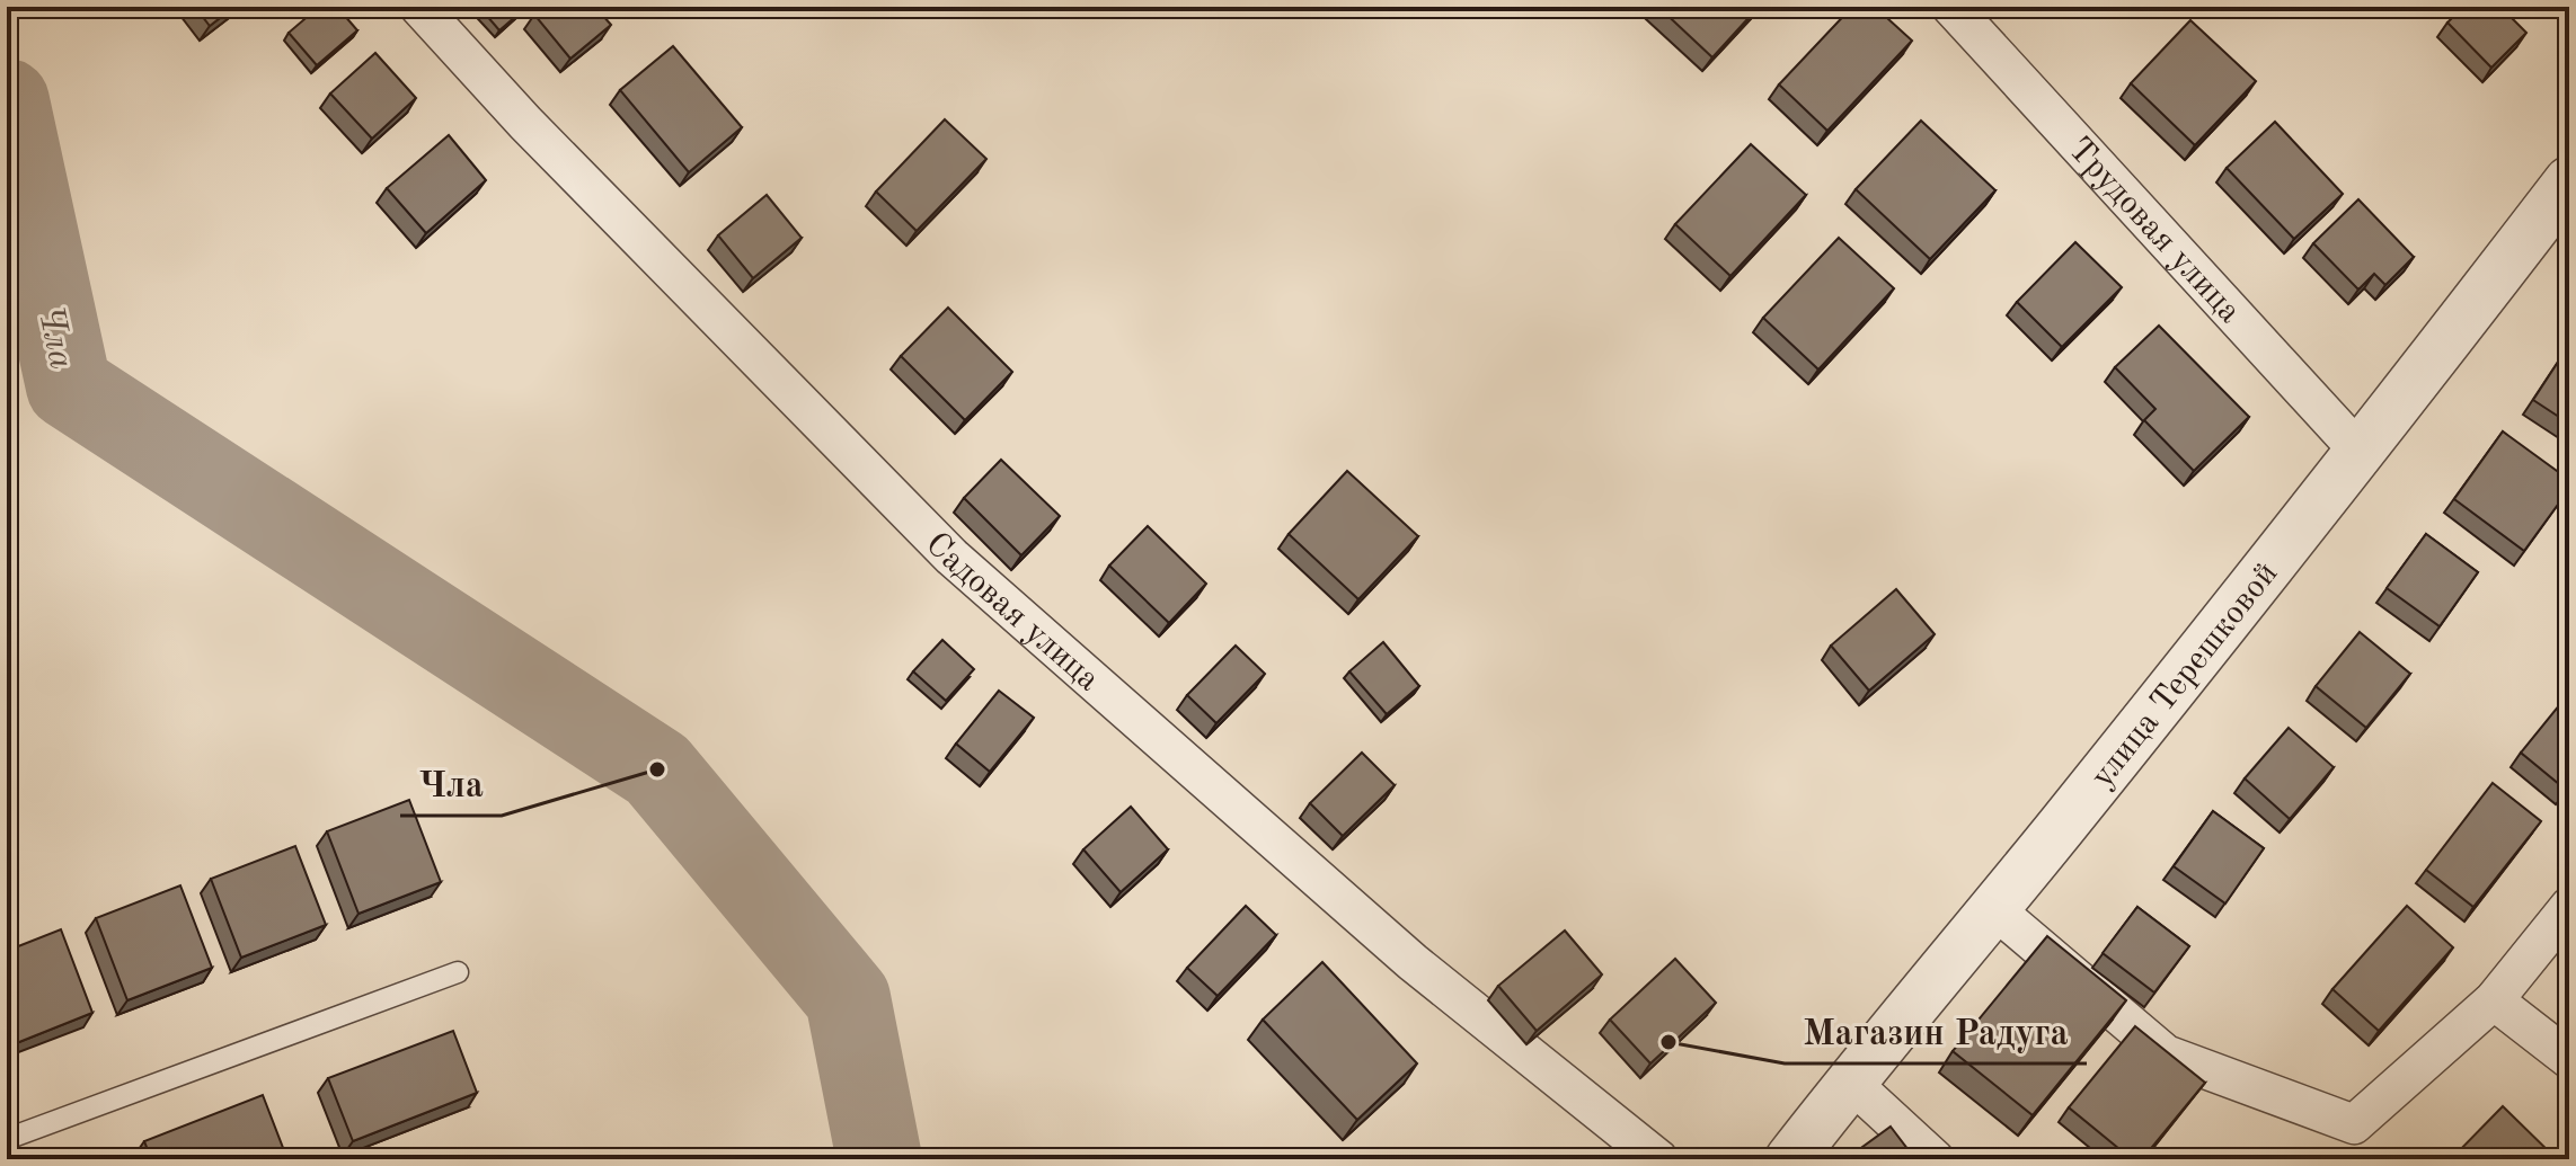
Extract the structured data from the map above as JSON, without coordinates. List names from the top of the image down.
{
  "streets": {
    "street": ["Трудовая улица", "Садовая улица", "улица Терешковой"]
  },
  "crossings": [
    ["Трудовая улица", "улица Терешковой"]
  ],
  "water": ["Чла"],
  "places": ["Чла", "Магазин Радуга"]
}
